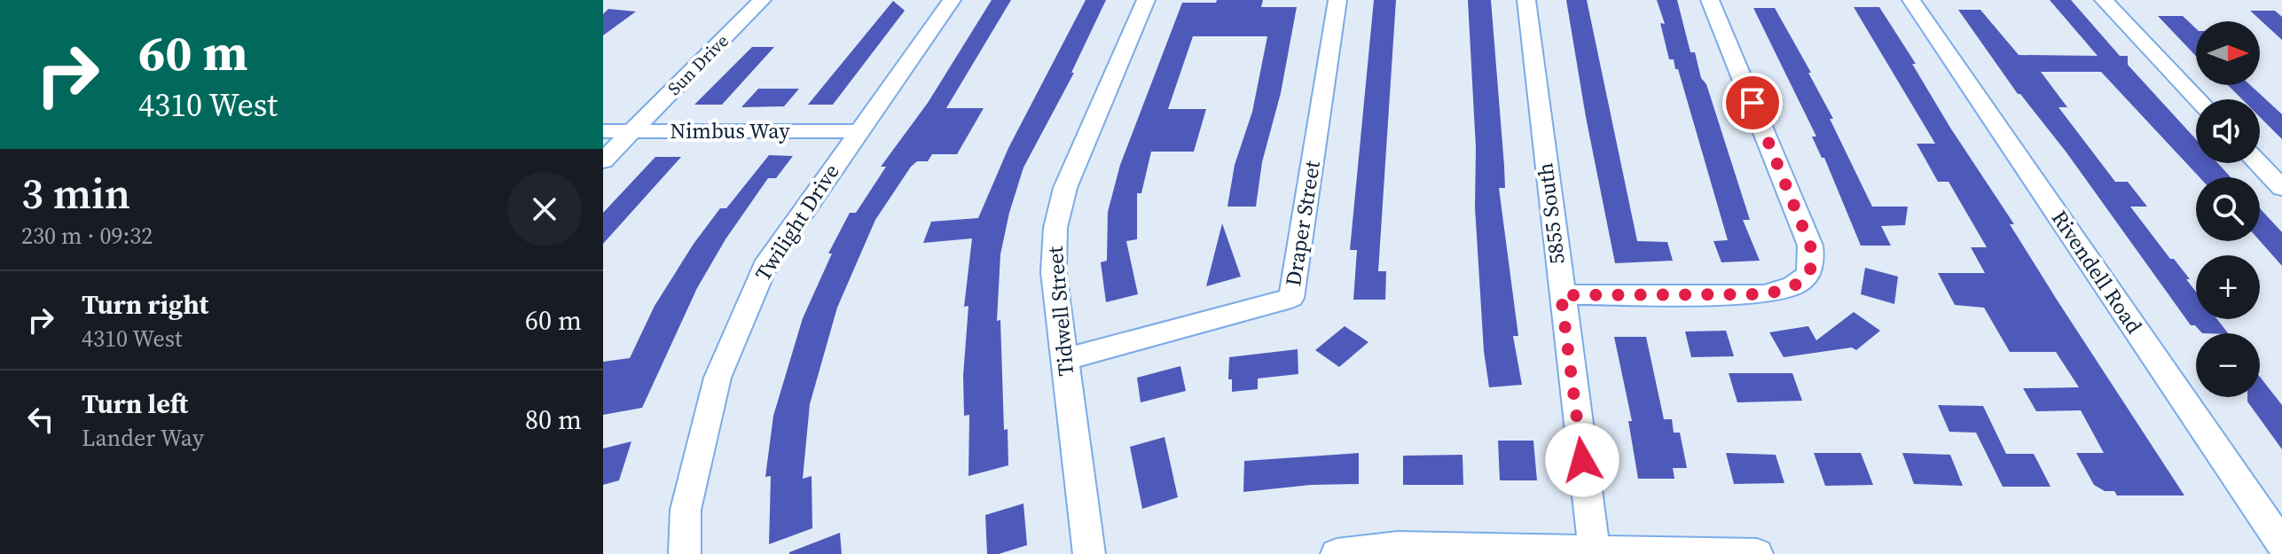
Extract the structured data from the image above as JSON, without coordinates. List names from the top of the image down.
{
  "streets": {
    "street": [
      "Sun Drive",
      "Nimbus Way",
      "5855 South",
      "Twilight Drive",
      "Draper Street",
      "Rivendell Road",
      "Tidwell Street"
    ]
  },
  "crossings": [
    ["Sun Drive", "Nimbus Way"],
    ["Nimbus Way", "Twilight Drive"],
    ["Draper Street", "Tidwell Street"]
  ],
  "north": "right",
  "page": {
    "turn": ["60 m", "4310 West"],
    "map_buttons": ["+", "−"],
    "heading": ["3 min", "230 m · 09:32"],
    "list": [
      {
        "name": "Turn right",
        "note": "4310 West",
        "value": "60 m"
      },
      {
        "name": "Turn left",
        "note": "Lander Way",
        "value": "80 m"
      }
    ]
  }
}
